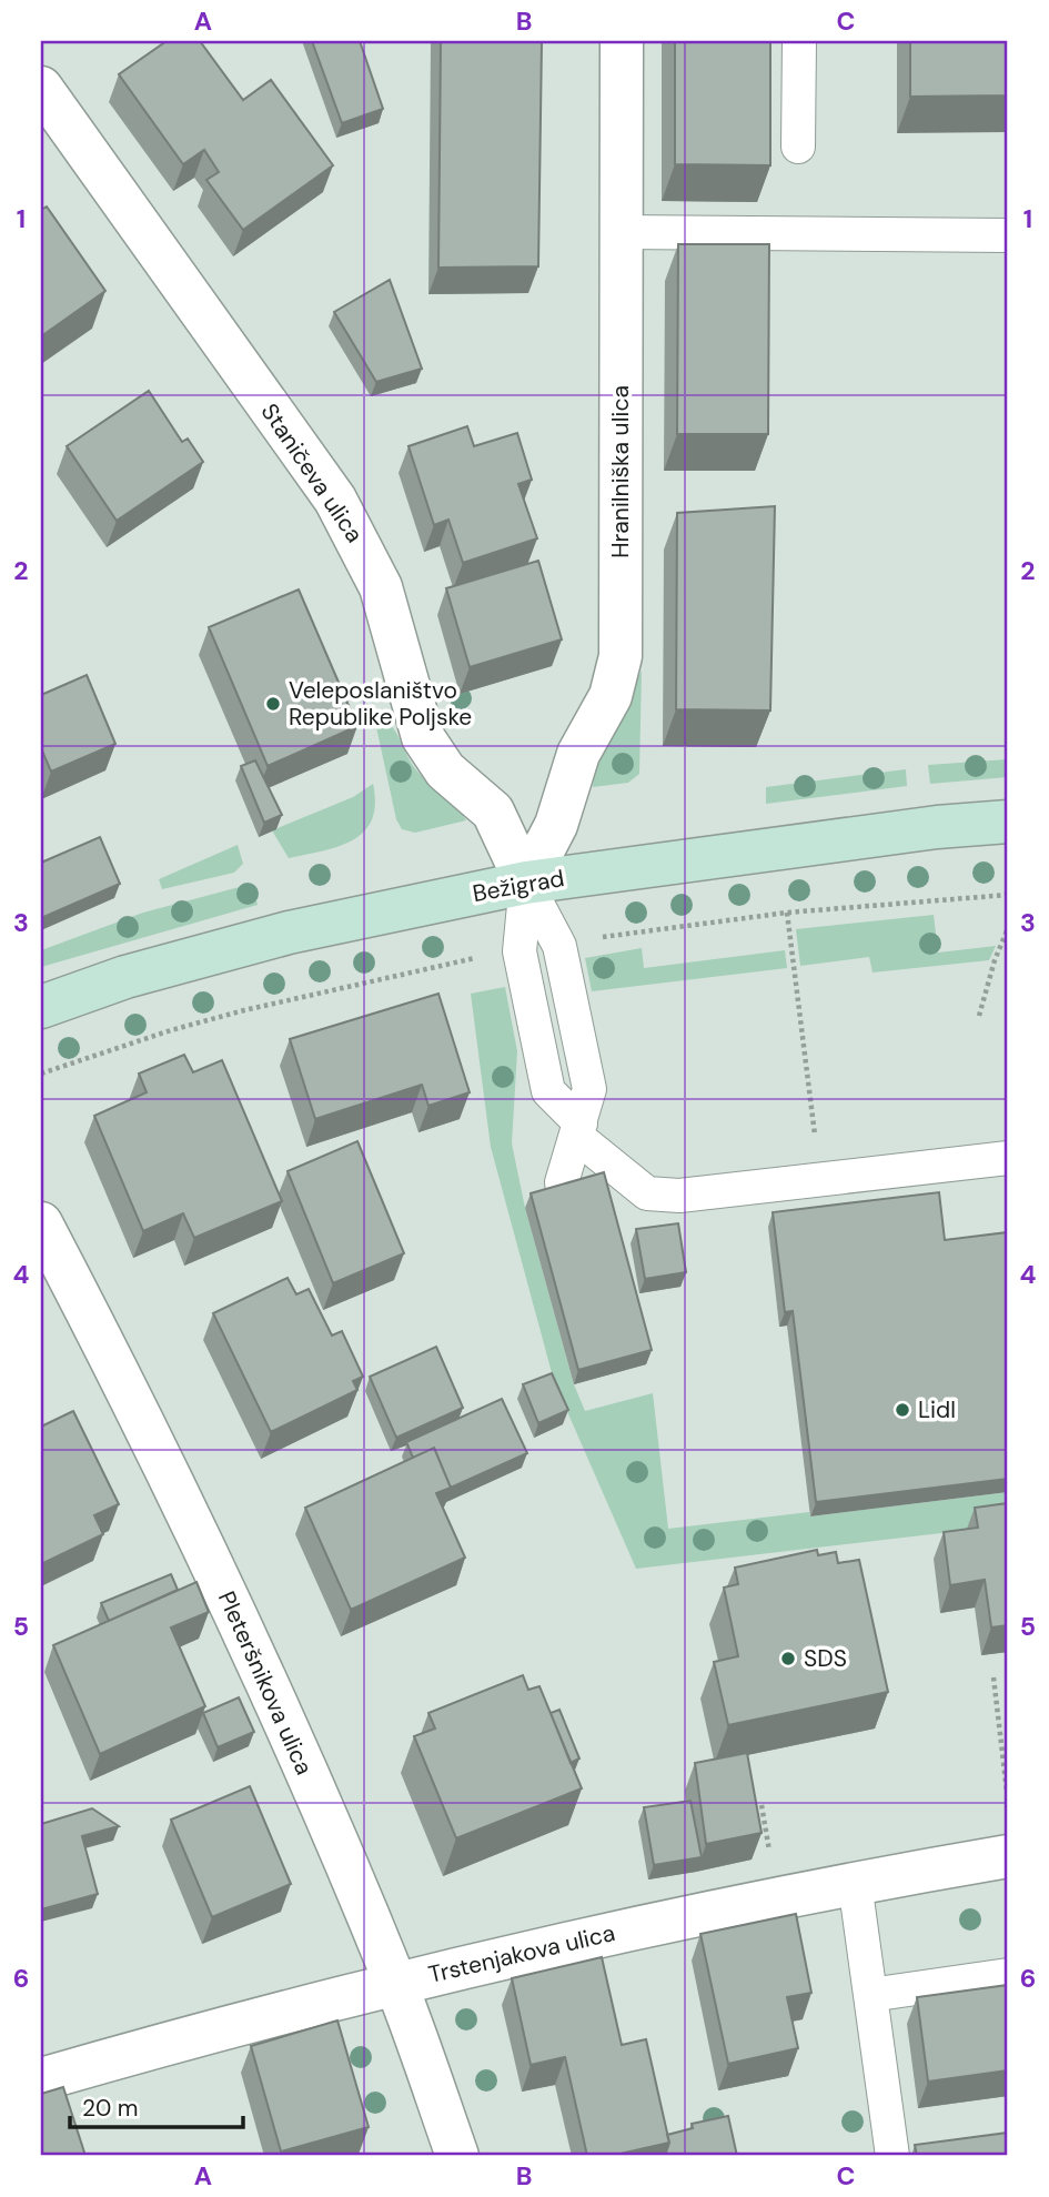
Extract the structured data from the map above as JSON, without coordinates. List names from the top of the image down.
{
  "streets": {
    "street": [
      "Hranilniška ulica",
      "Staničeva ulica",
      "Bežigrad",
      "Pleteršnikova ulica",
      "Trstenjakova ulica"
    ]
  },
  "crossings": [
    ["Hranilniška ulica", "Staničeva ulica"],
    ["Hranilniška ulica", "Bežigrad"],
    ["Staničeva ulica", "Bežigrad"],
    ["Pleteršnikova ulica", "Trstenjakova ulica"]
  ],
  "places": ["Veleposlaništvo Republike Poljske", "Lidl", "SDS"],
  "scale_bar": "20 m",
  "grid": {
    "columns": ["A", "B", "C"],
    "rows": [
      "1",
      "2",
      "3",
      "4",
      "5",
      "6"
    ]
  }
}
